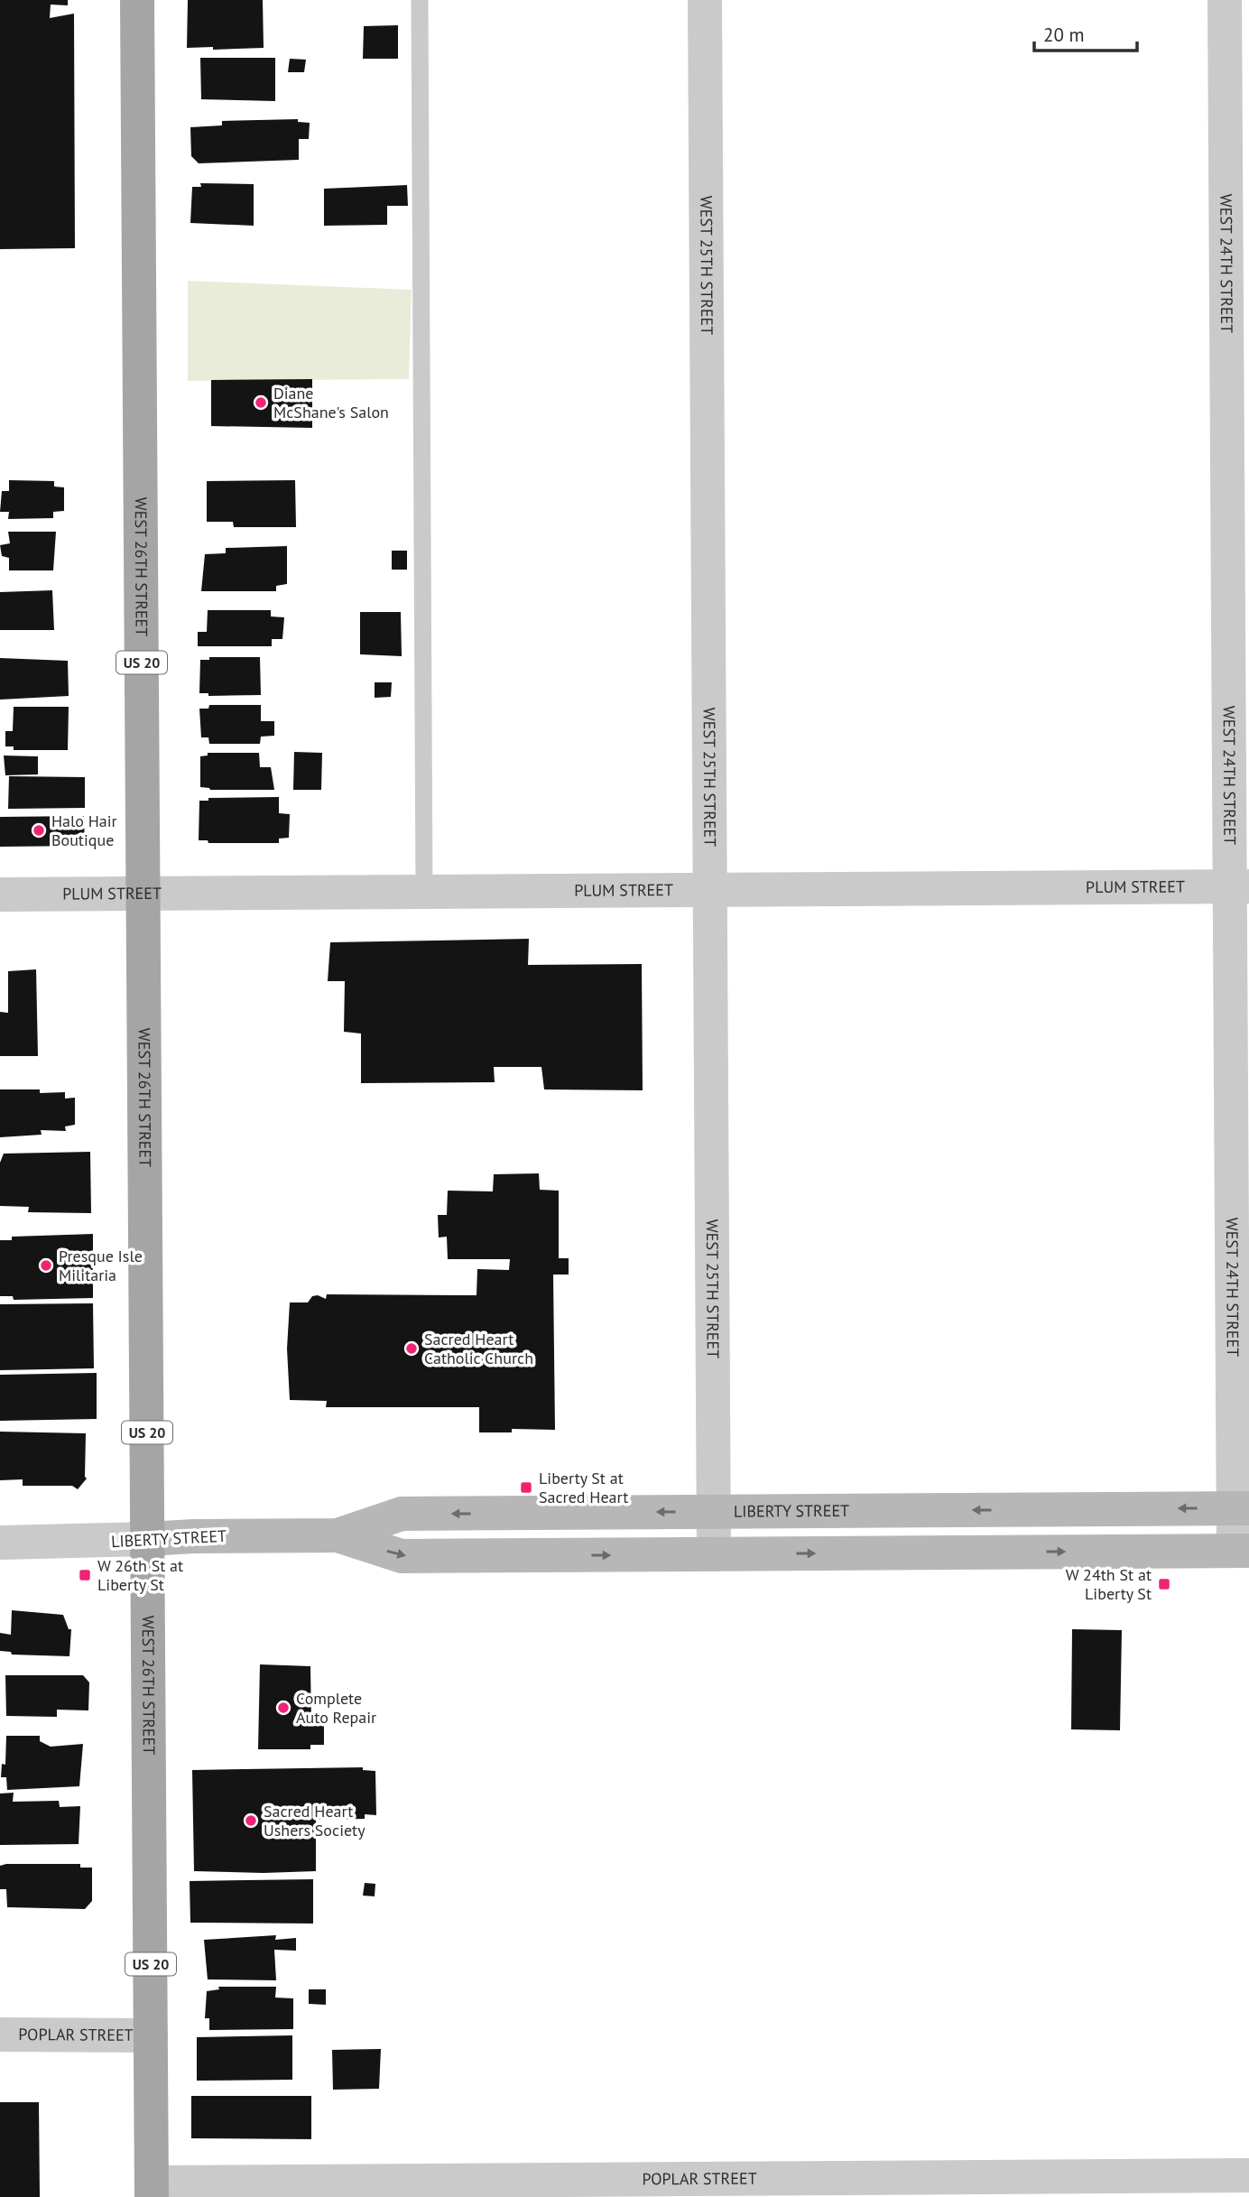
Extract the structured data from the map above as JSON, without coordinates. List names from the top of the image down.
{
  "streets": {
    "main road": ["WEST 26TH STREET", "US 20", "LIBERTY STREET"],
    "street": [
      "WEST 24TH STREET",
      "WEST 25TH STREET",
      "PLUM STREET",
      "POPLAR STREET"
    ]
  },
  "crossings": [
    ["WEST 24TH STREET", "PLUM STREET"],
    ["WEST 24TH STREET", "LIBERTY STREET"],
    ["WEST 25TH STREET", "PLUM STREET"],
    ["WEST 25TH STREET", "LIBERTY STREET"],
    ["WEST 26TH STREET", "PLUM STREET"],
    ["WEST 26TH STREET", "LIBERTY STREET"],
    ["WEST 26TH STREET", "POPLAR STREET"]
  ],
  "places": {
    "other": [
      "Diane McShane's Salon",
      "Halo Hair Boutique",
      "Presque Isle Militaria",
      "Sacred Heart Catholic Church",
      "Complete Auto Repair",
      "Sacred Heart Ushers Society"
    ],
    "transit": ["Liberty St at Sacred Heart", "W 26th St at Liberty St", "W 24th St at Liberty St"]
  },
  "scale_bar": "20 m"
}
